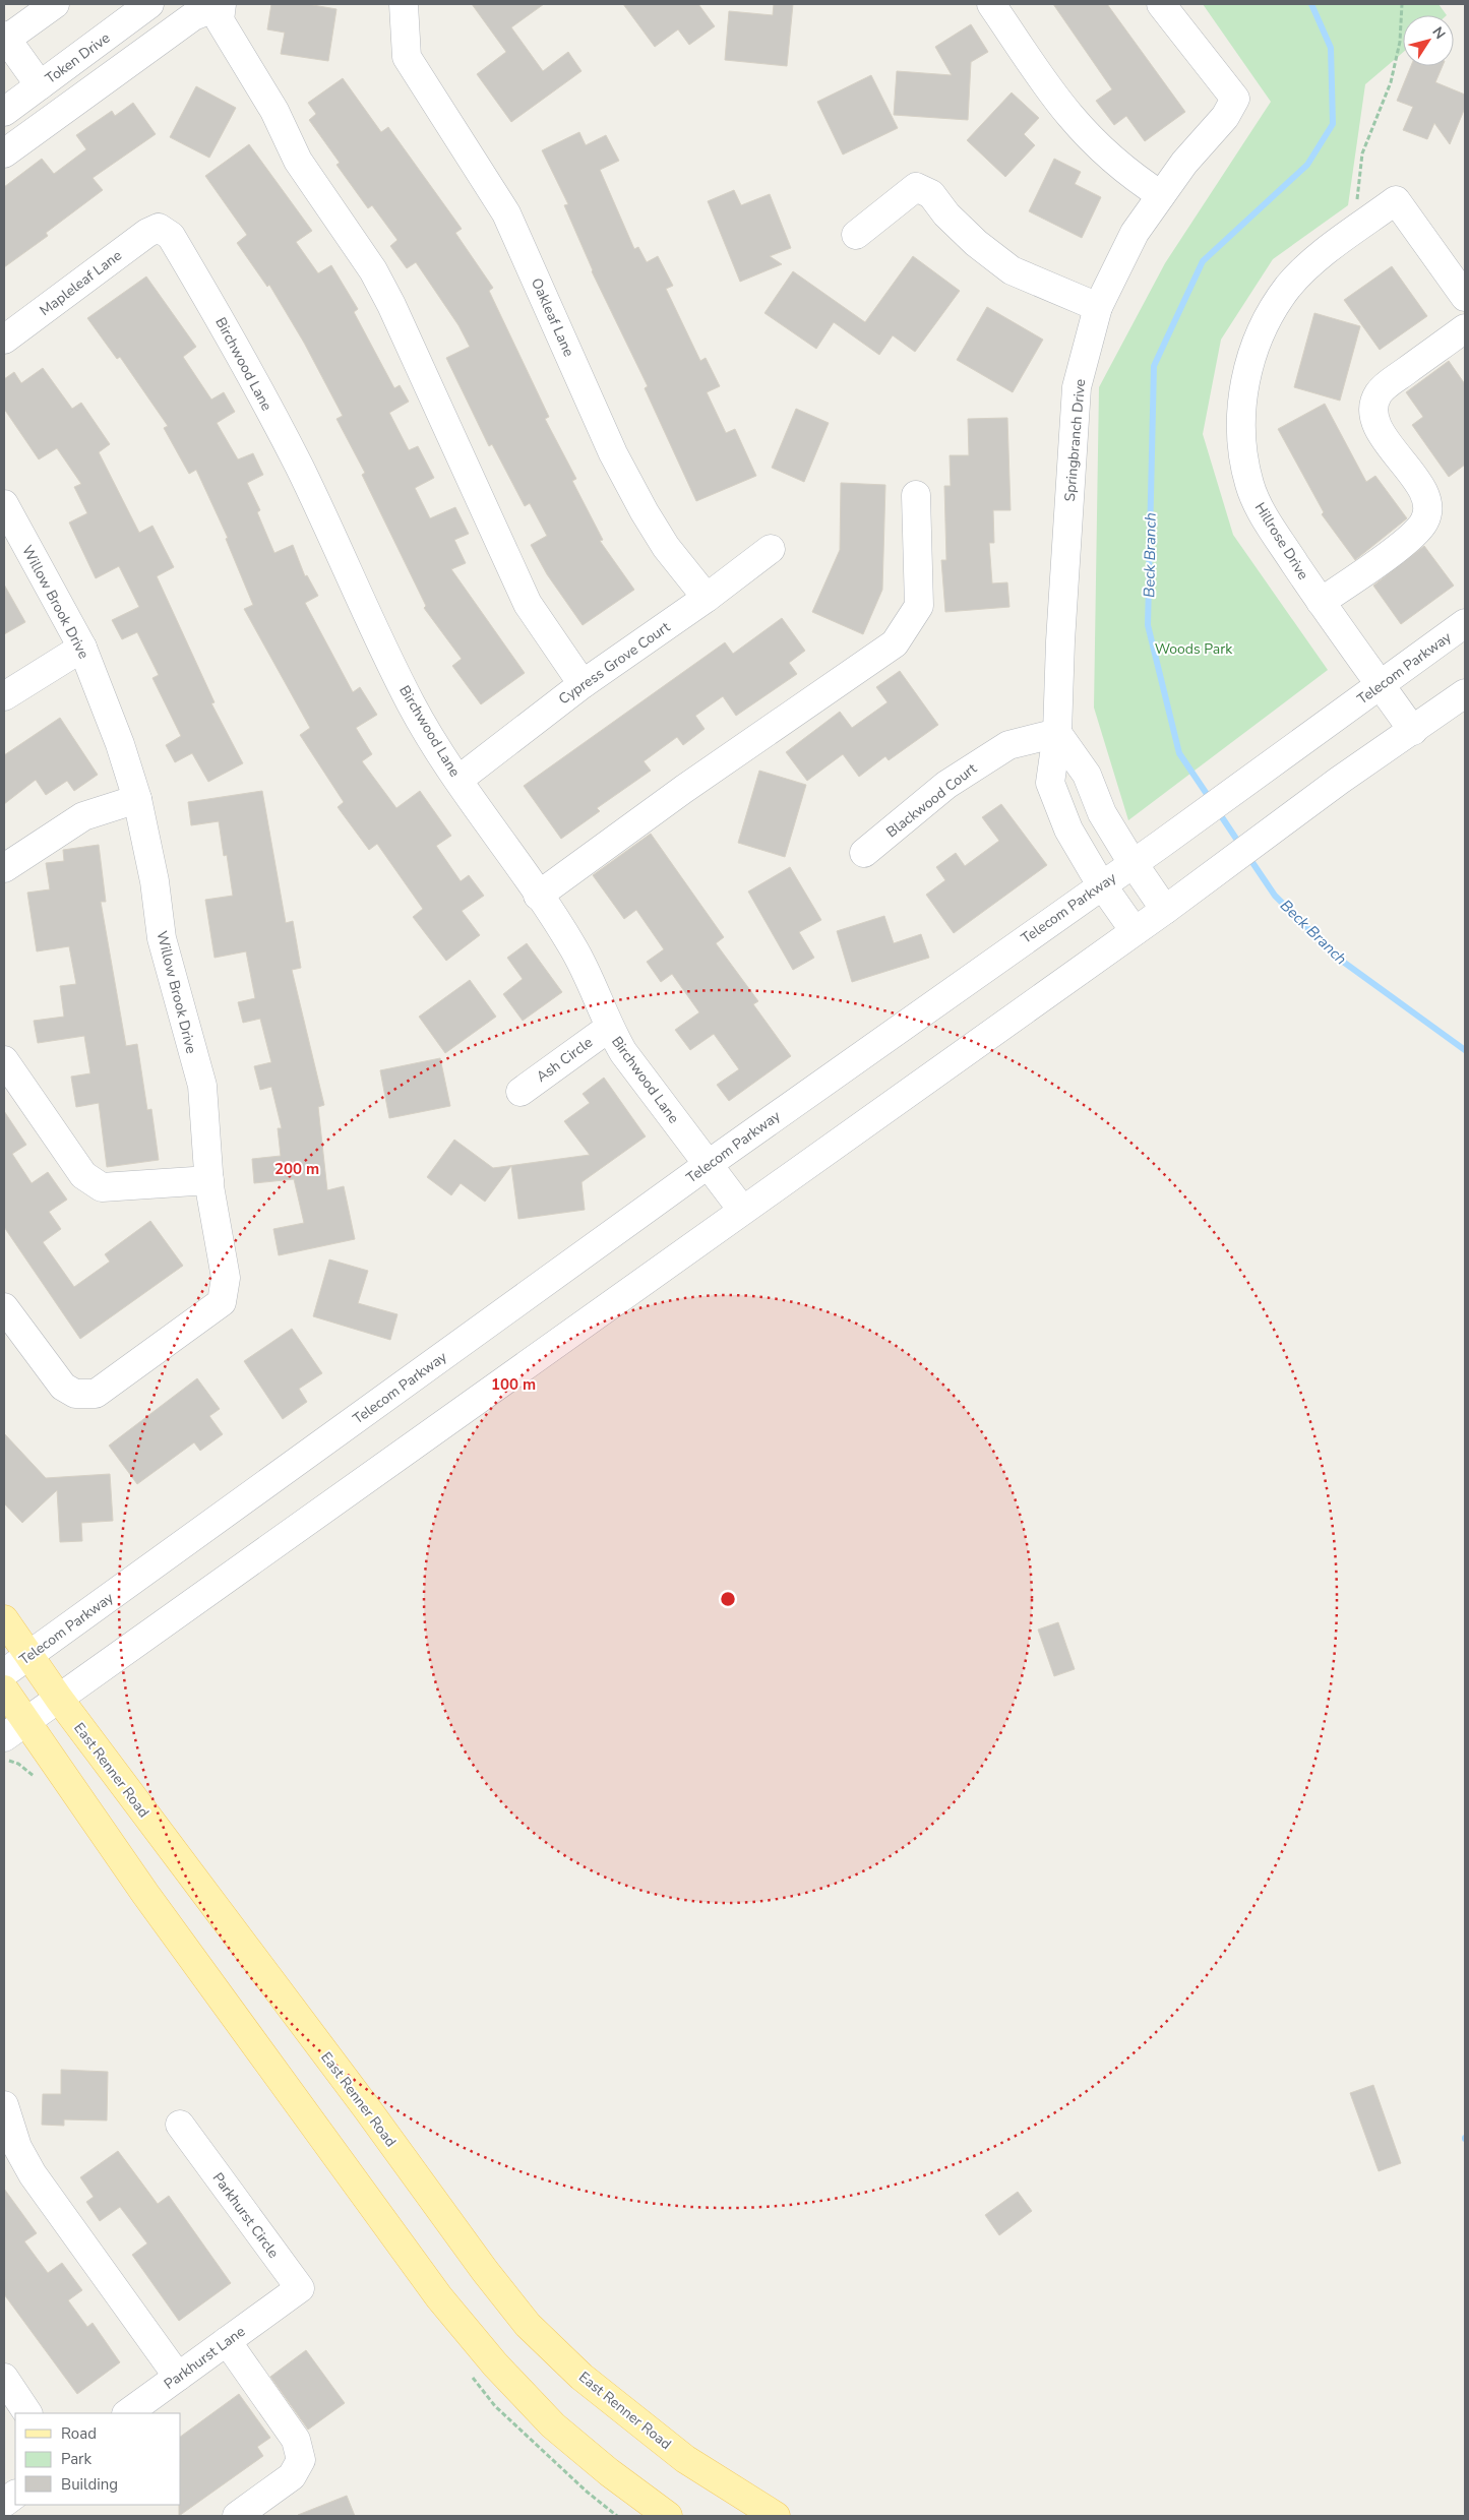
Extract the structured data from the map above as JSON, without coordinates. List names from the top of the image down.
{
  "streets": {
    "main road": ["East Renner Road"],
    "street": [
      "Token Drive",
      "Mapleleaf Lane",
      "Oakleaf Lane",
      "Birchwood Lane",
      "Springbranch Drive",
      "Hillrose Drive",
      "Willow Brook Drive",
      "Cypress Grove Court",
      "Telecom Parkway",
      "Blackwood Court",
      "Ash Circle",
      "Parkhurst Circle",
      "Parkhurst Lane"
    ]
  },
  "crossings": [
    ["Mapleleaf Lane", "Birchwood Lane"],
    ["Oakleaf Lane", "Cypress Grove Court"],
    ["Birchwood Lane", "Cypress Grove Court"],
    ["Birchwood Lane", "Telecom Parkway"],
    ["Birchwood Lane", "Ash Circle"],
    ["Springbranch Drive", "Telecom Parkway"],
    ["Springbranch Drive", "Blackwood Court"],
    ["Hillrose Drive", "Telecom Parkway"],
    ["Telecom Parkway", "East Renner Road"],
    ["Parkhurst Circle", "Parkhurst Lane"]
  ],
  "water": ["Beck Branch"],
  "parks": ["Woods Park"],
  "legend": ["Road", "Park", "Building"],
  "north": "top right",
  "rings": ["200 m", "100 m"]
}
